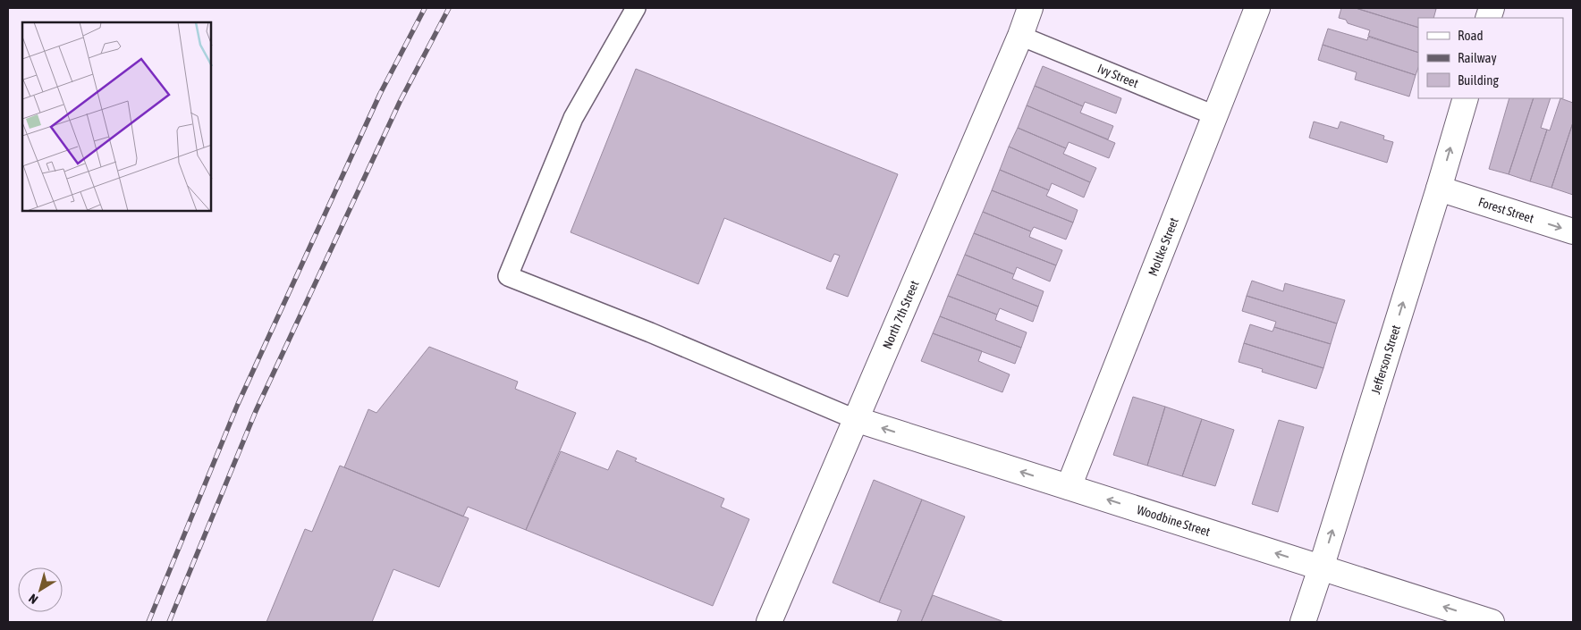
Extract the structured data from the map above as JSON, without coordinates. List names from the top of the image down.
{
  "streets": {
    "street": [
      "Forest Street",
      "Moltke Street",
      "North 7th Street",
      "Jefferson Street",
      "Woodbine Street"
    ],
    "lane": ["Ivy Street"]
  },
  "crossings": [
    ["Ivy Street", "Moltke Street"],
    ["Ivy Street", "North 7th Street"],
    ["Forest Street", "Jefferson Street"],
    ["Moltke Street", "Woodbine Street"],
    ["North 7th Street", "Woodbine Street"],
    ["Jefferson Street", "Woodbine Street"]
  ],
  "one_way": ["Forest Street", "Jefferson Street", "Woodbine Street"],
  "legend": ["Road", "Railway", "Building"],
  "north": "bottom left"
}
